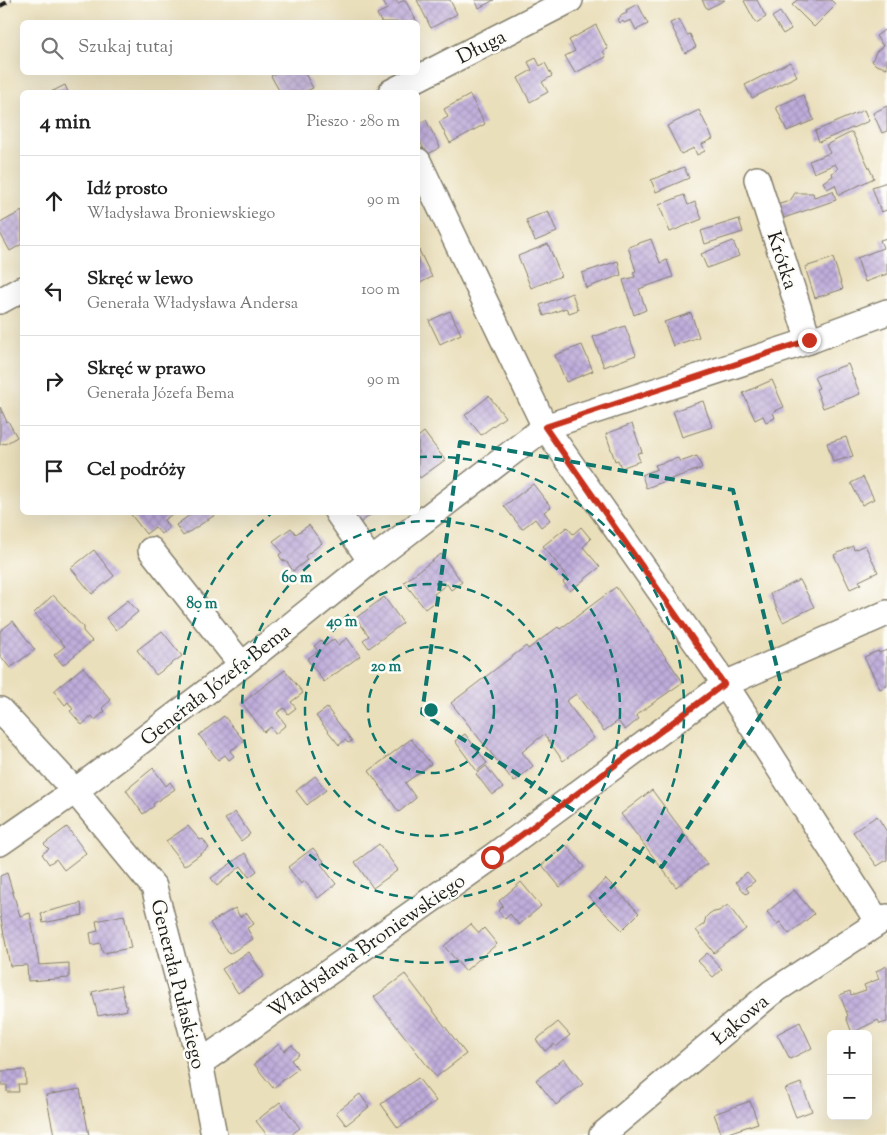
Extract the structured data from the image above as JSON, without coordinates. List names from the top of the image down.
{
  "streets": {
    "street": [
      "Długa",
      "Krótka",
      "Generała Józefa Bema",
      "Władysława Broniewskiego",
      "Generała Pułaskiego",
      "Łąkowa"
    ]
  },
  "crossings": [
    ["Krótka", "Generała Józefa Bema"],
    ["Generała Józefa Bema", "Generała Pułaskiego"],
    ["Władysława Broniewskiego", "Generała Pułaskiego"]
  ],
  "page": {
    "search": "Szukaj tutaj",
    "heading": ["4 min", "Pieszo · 280 m"],
    "list": [
      ["Idź prosto", "Władysława Broniewskiego", "90 m"],
      ["Skręć w lewo", "Generała Władysława Andersa", "100 m"],
      ["Skręć w prawo", "Generała Józefa Bema", "90 m"],
      "Cel podróży"
    ],
    "map_buttons": ["+", "−"]
  },
  "rings": [
    "60 m",
    "80 m",
    "40 m",
    "20 m"
  ]
}
